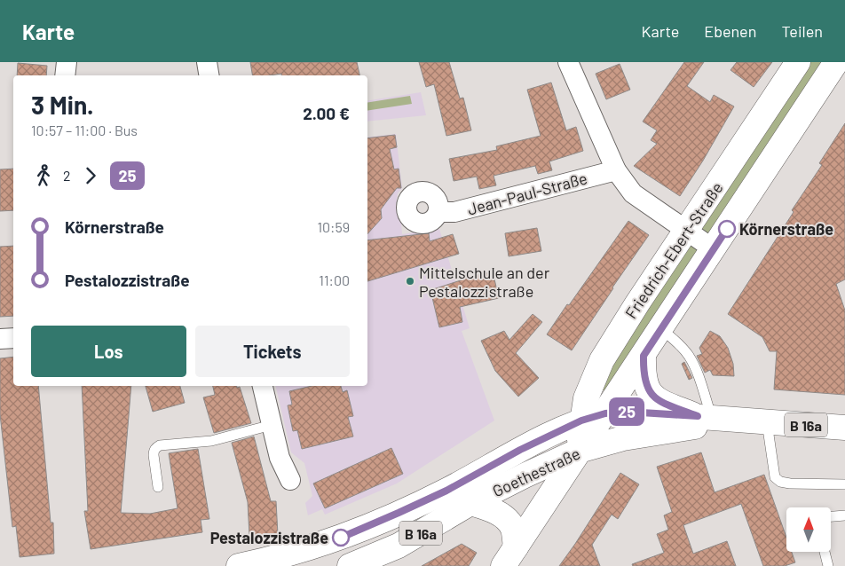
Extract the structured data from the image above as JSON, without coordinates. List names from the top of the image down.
{
  "streets": {
    "street": [
      "Jean-Paul-Straße",
      "Friedrich-Ebert-Straße",
      "B 16a",
      "Goethestraße"
    ]
  },
  "crossings": [
    ["Friedrich-Ebert-Straße", "Goethestraße"]
  ],
  "places": ["Körnerstraße", "Mittelschule an der Pestalozzistraße", "Pestalozzistraße"],
  "lines": ["bus line 25"],
  "north": "top",
  "page": {
    "header": "Karte",
    "nav": ["Karte", "Ebenen", "Teilen"],
    "on_map": "25",
    "heading": ["3 Min.", "10:57 – 11:00 · Bus", "2.00 €"],
    "legs": ["2", "25"],
    "list": [
      {
        "name": "Körnerstraße",
        "value": "10:59"
      },
      {
        "name": "Pestalozzistraße",
        "value": "11:00"
      }
    ],
    "buttons": ["Los", "Tickets"]
  }
}
